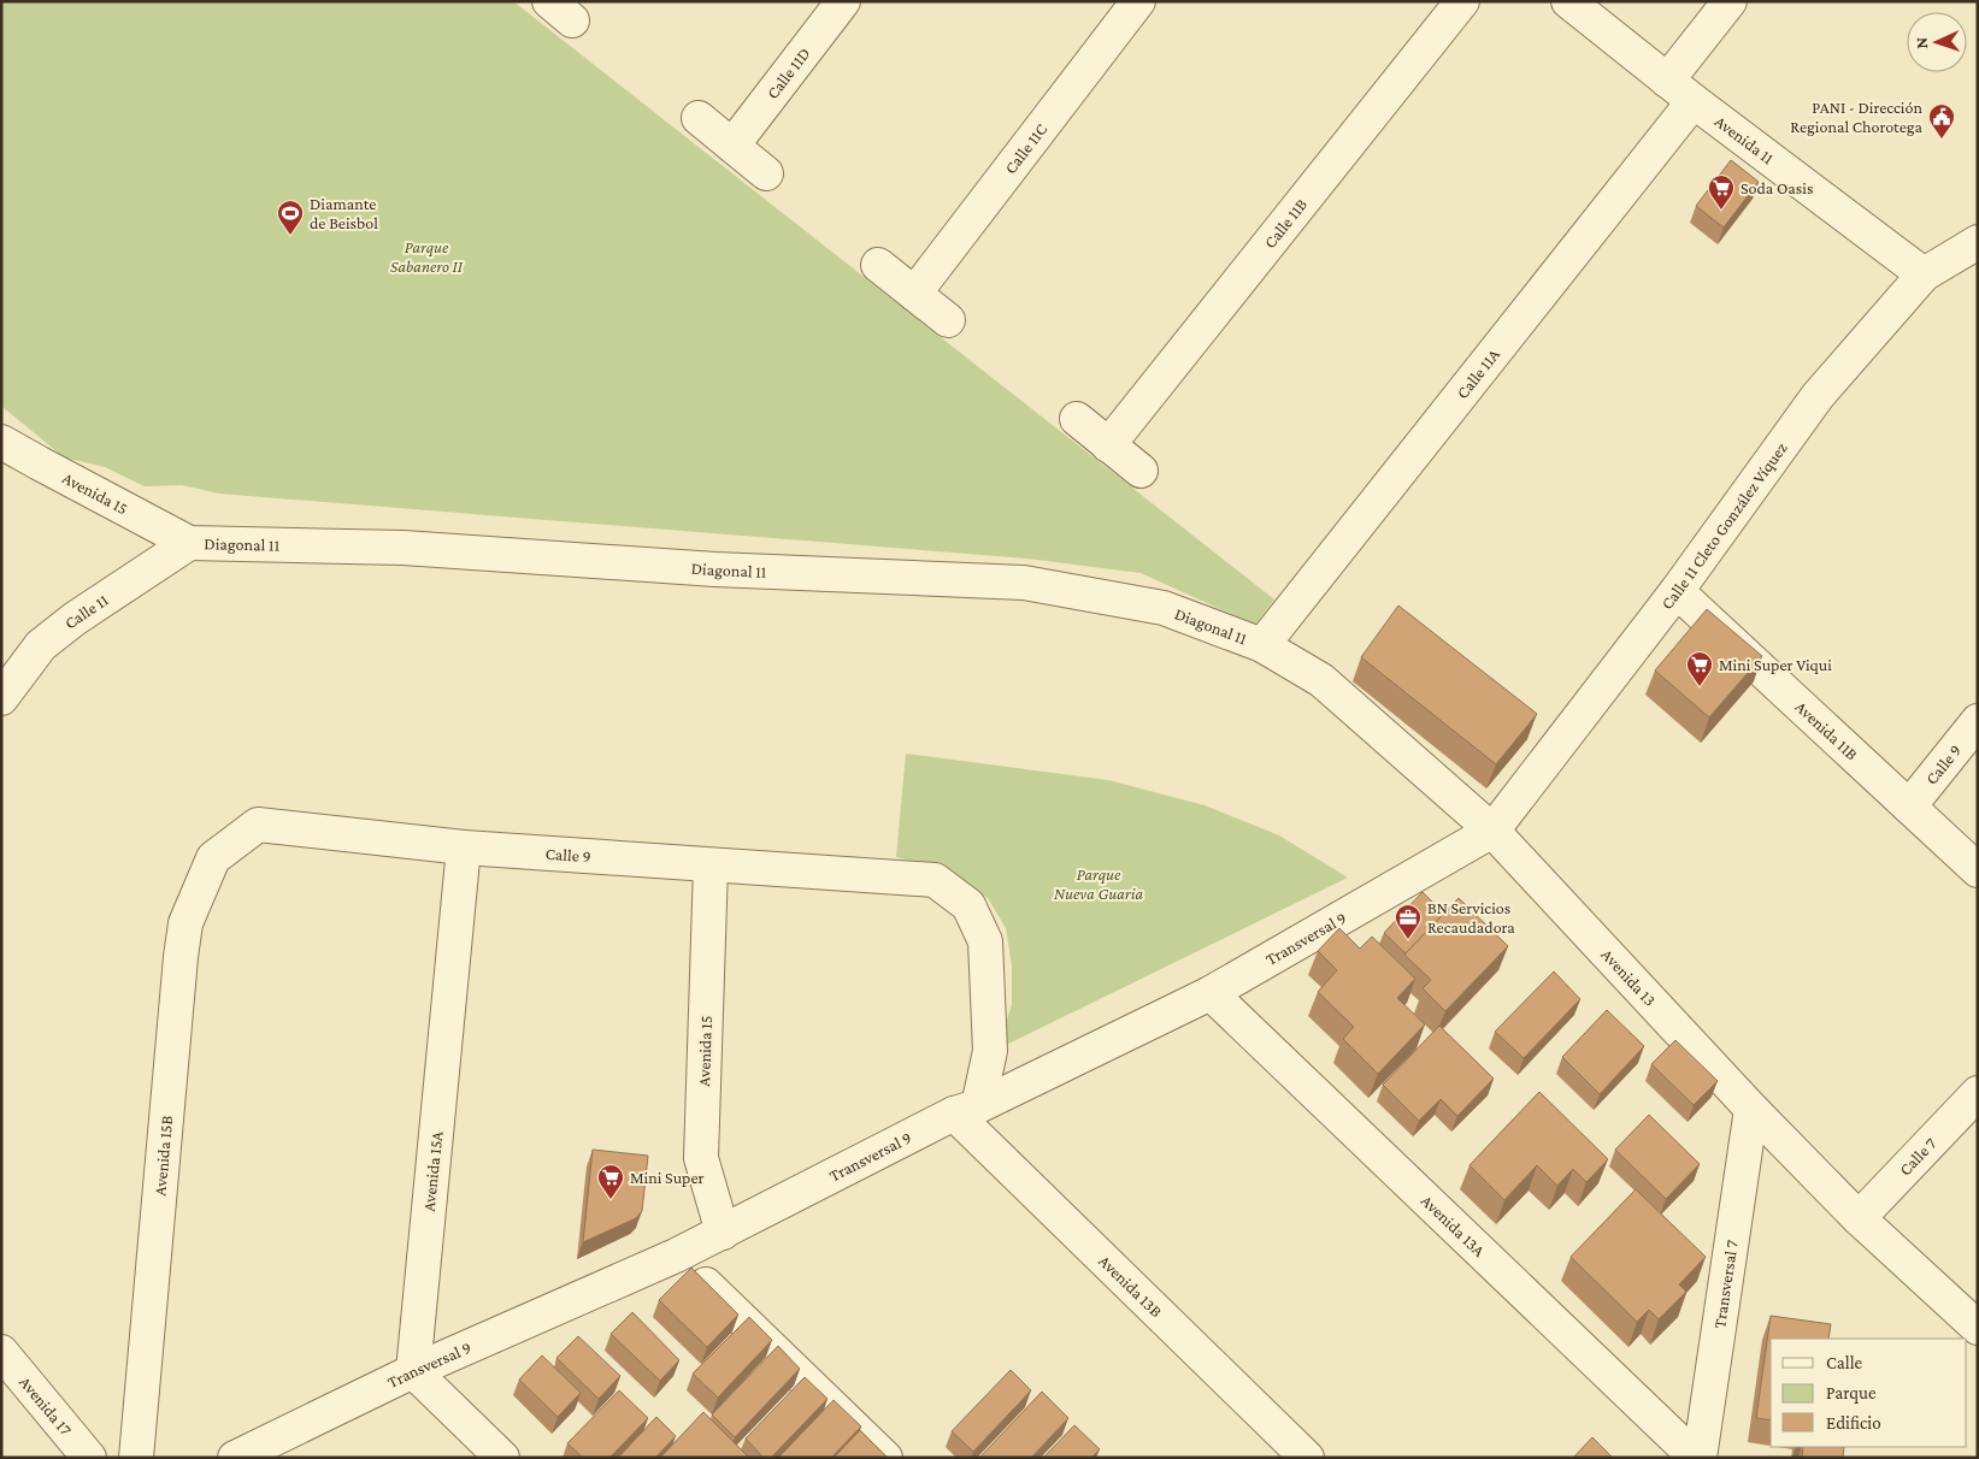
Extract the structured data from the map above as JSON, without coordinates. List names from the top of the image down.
{
  "streets": {
    "street": [
      "Calle 11D",
      "Avenida 11",
      "Calle 11C",
      "Calle 11B",
      "Calle 11A",
      "Avenida 15",
      "Calle 11 Cleto González Víquez",
      "Diagonal 11",
      "Calle 11",
      "Avenida 11B",
      "Calle 9",
      "Transversal 9",
      "Avenida 13",
      "Avenida 15B",
      "Calle 7",
      "Avenida 15A",
      "Avenida 13A",
      "Transversal 7",
      "Avenida 13B",
      "Avenida 17"
    ]
  },
  "crossings": [
    ["Avenida 11", "Calle 11A"],
    ["Avenida 11", "Calle 11 Cleto González Víquez"],
    ["Calle 11A", "Diagonal 11"],
    ["Calle 11A", "Avenida 13"],
    ["Avenida 15", "Diagonal 11"],
    ["Avenida 15", "Calle 11"],
    ["Avenida 15", "Calle 9"],
    ["Avenida 15", "Transversal 9"],
    ["Calle 11 Cleto González Víquez", "Avenida 11B"],
    ["Calle 11 Cleto González Víquez", "Transversal 9"],
    ["Calle 11 Cleto González Víquez", "Avenida 13"],
    ["Diagonal 11", "Calle 11"],
    ["Diagonal 11", "Avenida 13"],
    ["Avenida 11B", "Calle 9"],
    ["Calle 9", "Transversal 9"],
    ["Calle 9", "Avenida 15B"],
    ["Calle 9", "Avenida 15A"],
    ["Calle 9", "Avenida 13B"],
    ["Transversal 9", "Avenida 13"],
    ["Transversal 9", "Avenida 15A"],
    ["Transversal 9", "Avenida 13A"],
    ["Transversal 9", "Avenida 13B"],
    ["Avenida 13", "Calle 7"],
    ["Avenida 13", "Transversal 7"],
    ["Avenida 13A", "Transversal 7"]
  ],
  "parks": ["Parque Sabanero II", "Parque Nueva Guaria"],
  "places": {
    "public building": ["PANI - Dirección Regional Chorotega"],
    "supermarket": ["Soda Oasis", "Mini Super Viqui", "Mini Super"],
    "sports": ["Diamante de Beisbol"],
    "office": ["BN Servicios Recaudadora"]
  },
  "legend": ["Calle", "Parque", "Edificio"],
  "north": "left"
}
